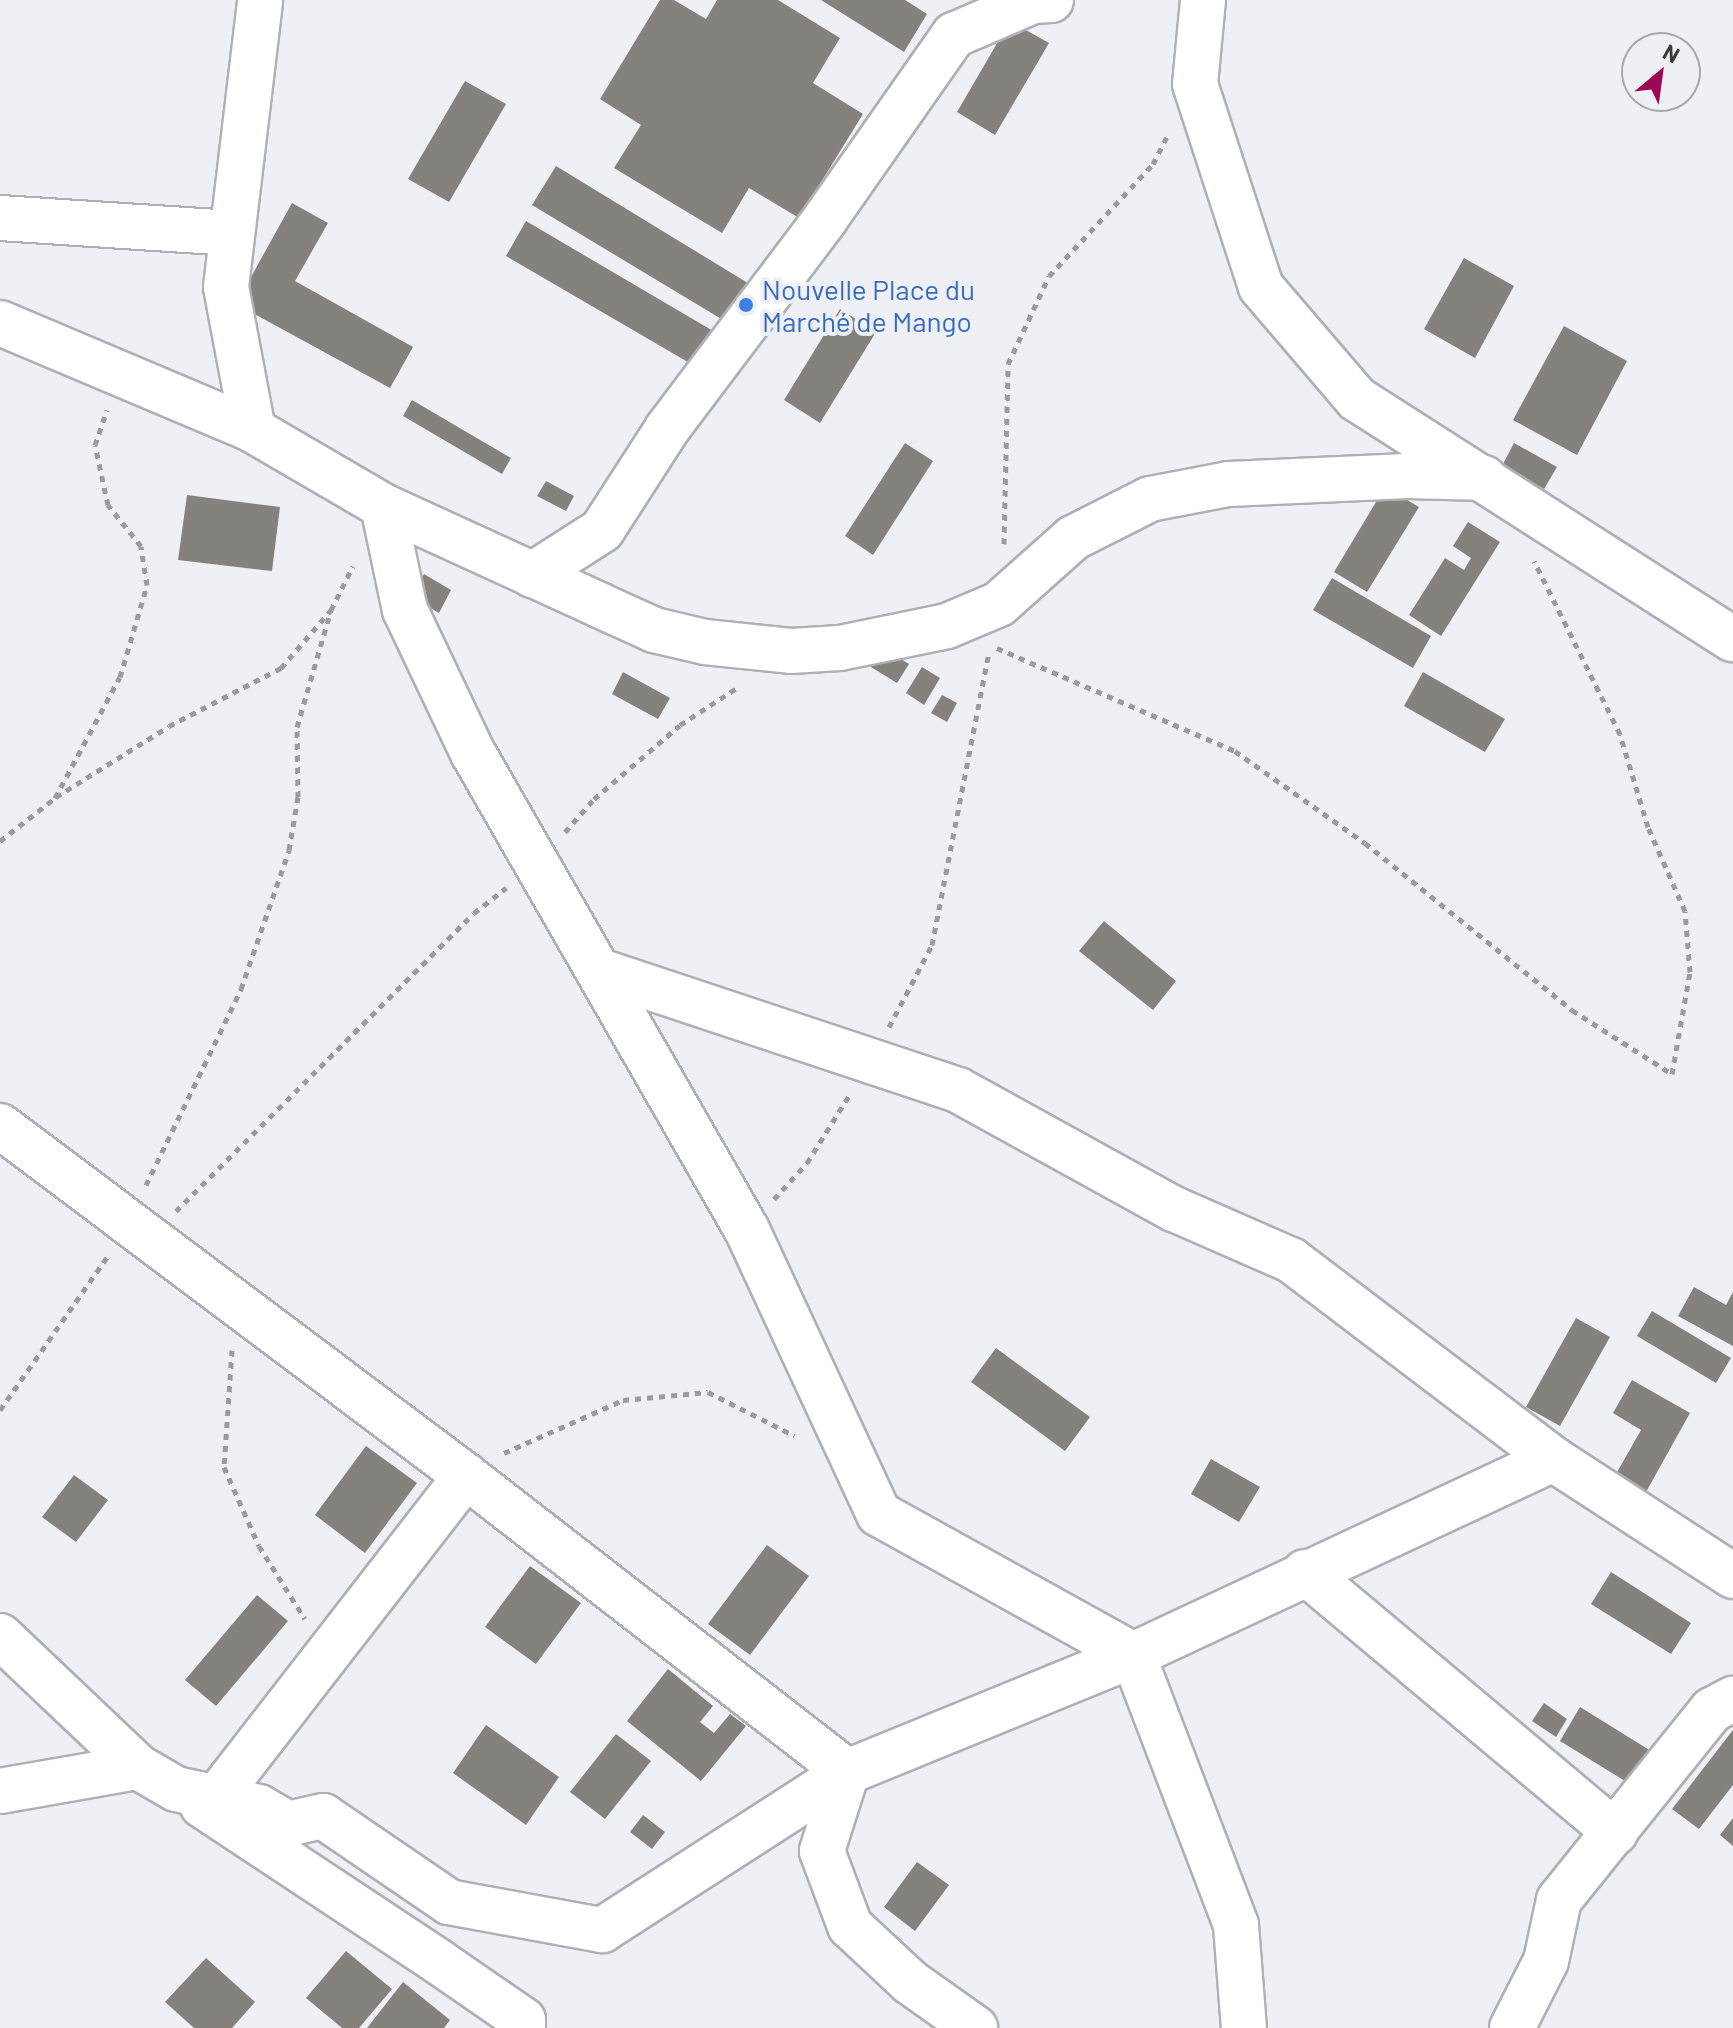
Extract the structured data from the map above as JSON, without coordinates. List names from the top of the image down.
{
  "places": ["Nouvelle Place du Marché de Mango"],
  "north": "top right"
}
